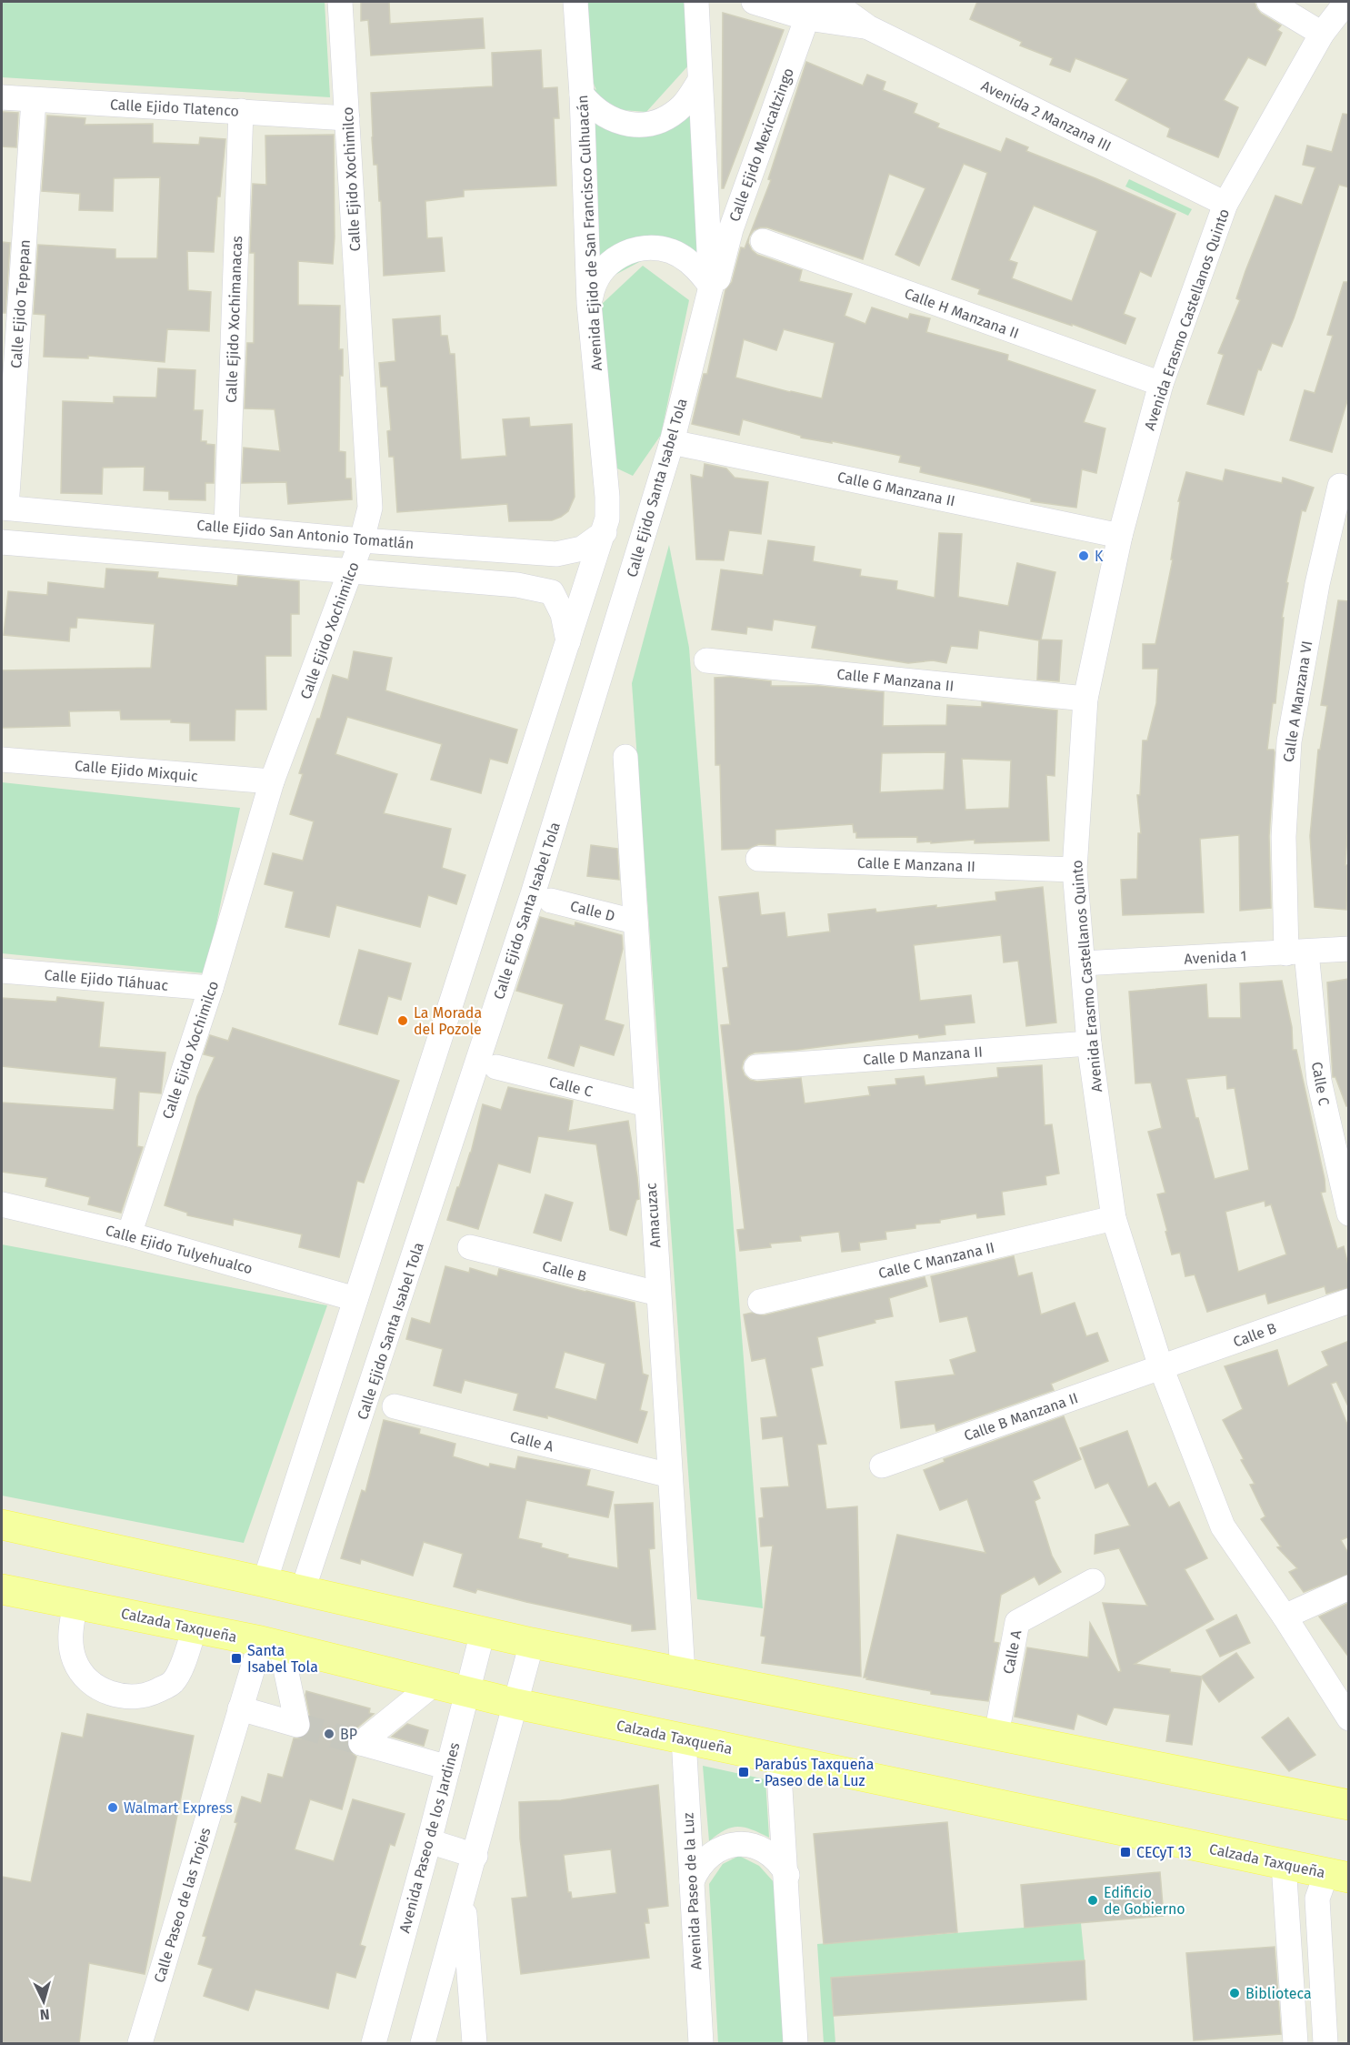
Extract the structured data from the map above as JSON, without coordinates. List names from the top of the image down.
{
  "streets": {
    "main road": ["Calzada Taxqueña"],
    "street": [
      "Calle Ejido Tlatenco",
      "Avenida 2 Manzana III",
      "Calle Ejido Mexicaltzingo",
      "Calle Ejido Xochimilco",
      "Avenida Ejido de San Francisco Culhuacán",
      "Calle Ejido Tepepan",
      "Calle H Manzana II",
      "Calle Ejido Xochimanacas",
      "Avenida Erasmo Castellanos Quinto",
      "Calle Ejido Santa Isabel Tola",
      "Calle G Manzana II",
      "Calle Ejido San Antonio Tomatlán",
      "Calle F Manzana II",
      "Calle A Manzana VI",
      "Calle Ejido Mixquic",
      "Calle E Manzana II",
      "Calle D",
      "Avenida 1",
      "Calle Ejido Tláhuac",
      "Calle D Manzana II",
      "Calle C",
      "Amacuzac",
      "Calle Ejido Tulyehualco",
      "Calle C Manzana II",
      "Calle B",
      "Calle B Manzana II",
      "Calle A",
      "Avenida Paseo de los Jardines",
      "Avenida Paseo de la Luz",
      "Calle Paseo de las Trojes"
    ]
  },
  "crossings": [
    ["Calle Ejido Tlatenco", "Calle Ejido Xochimilco"],
    ["Calle Ejido Tlatenco", "Calle Ejido Tepepan"],
    ["Calle Ejido Tlatenco", "Calle Ejido Xochimanacas"],
    ["Avenida 2 Manzana III", "Calle Ejido Mexicaltzingo"],
    ["Avenida 2 Manzana III", "Avenida Erasmo Castellanos Quinto"],
    ["Calle Ejido Mexicaltzingo", "Calle Ejido Santa Isabel Tola"],
    ["Calle Ejido Xochimilco", "Calle Ejido San Antonio Tomatlán"],
    ["Calle Ejido Xochimilco", "Calle Ejido Mixquic"],
    ["Calle Ejido Xochimilco", "Calle Ejido Tláhuac"],
    ["Calle Ejido Xochimilco", "Calle Ejido Tulyehualco"],
    ["Avenida Ejido de San Francisco Culhuacán", "Calle Ejido San Antonio Tomatlán"],
    ["Calle Ejido Tepepan", "Calle Ejido San Antonio Tomatlán"],
    ["Calle H Manzana II", "Avenida Erasmo Castellanos Quinto"],
    ["Calle Ejido Xochimanacas", "Calle Ejido San Antonio Tomatlán"],
    ["Avenida Erasmo Castellanos Quinto", "Calle G Manzana II"],
    ["Avenida Erasmo Castellanos Quinto", "Calle F Manzana II"],
    ["Avenida Erasmo Castellanos Quinto", "Calle E Manzana II"],
    ["Avenida Erasmo Castellanos Quinto", "Avenida 1"],
    ["Avenida Erasmo Castellanos Quinto", "Calle D Manzana II"],
    ["Avenida Erasmo Castellanos Quinto", "Calle C Manzana II"],
    ["Avenida Erasmo Castellanos Quinto", "Calle B"],
    ["Avenida Erasmo Castellanos Quinto", "Calle B Manzana II"],
    ["Calle Ejido Santa Isabel Tola", "Calle G Manzana II"],
    ["Calle A Manzana VI", "Avenida 1"],
    ["Calle A Manzana VI", "Calle C"],
    ["Calle D", "Amacuzac"],
    ["Avenida 1", "Calle C"],
    ["Calle C", "Amacuzac"],
    ["Amacuzac", "Calle B"],
    ["Amacuzac", "Calle A"],
    ["Calle B", "Calle B Manzana II"],
    ["Calzada Taxqueña", "Avenida Paseo de los Jardines"],
    ["Calzada Taxqueña", "Avenida Paseo de la Luz"],
    ["Calzada Taxqueña", "Calle Paseo de las Trojes"]
  ],
  "places": {
    "other": [
      "K",
      "La Morada del Pozole",
      "BP",
      "Walmart Express",
      "Edificio de Gobierno",
      "Biblioteca"
    ],
    "transit": ["Santa Isabel Tola", "Parabús Taxqueña - Paseo de la Luz", "CECyT 13"]
  },
  "north": "bottom"
}
